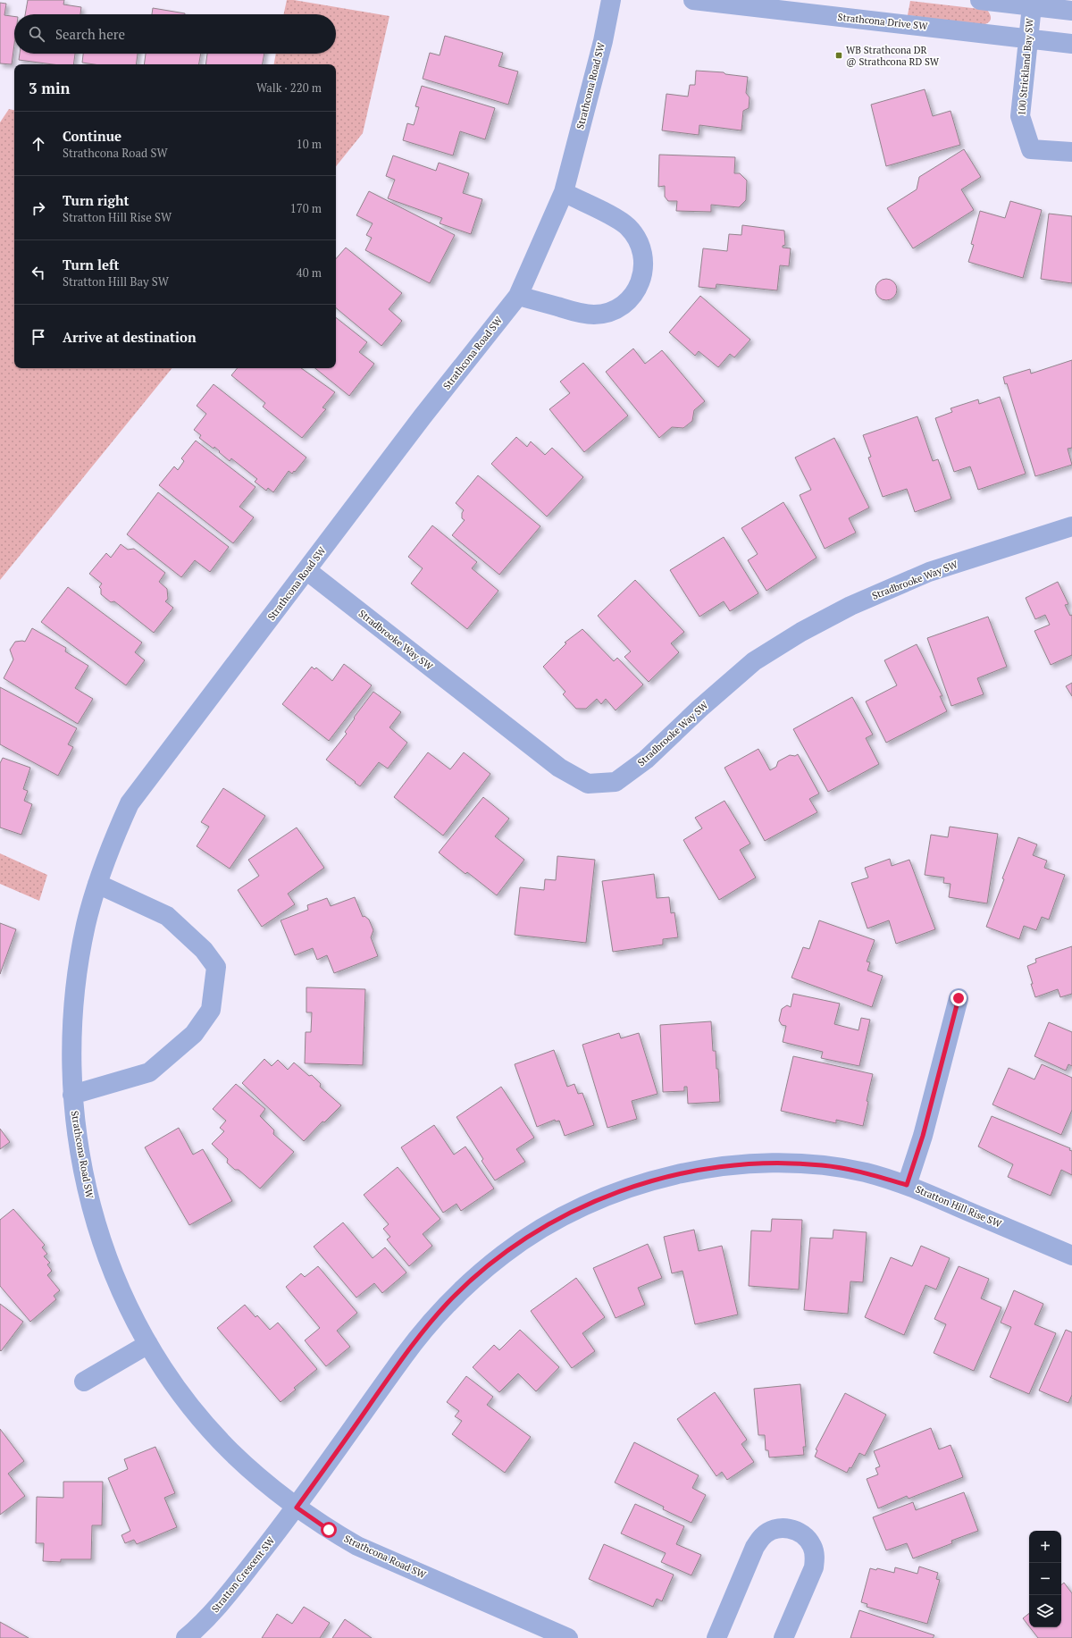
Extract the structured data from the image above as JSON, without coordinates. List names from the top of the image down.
{
  "streets": {
    "street": [
      "Strathcona Drive SW",
      "100 Strickland Bay SW",
      "Strathcona Road SW",
      "Stradbrooke Way SW",
      "Stratton Hill Rise SW",
      "Stratton Crescent SW"
    ]
  },
  "crossings": [
    ["Strathcona Drive SW", "100 Strickland Bay SW"],
    ["Strathcona Road SW", "Stradbrooke Way SW"],
    ["Strathcona Road SW", "Stratton Hill Rise SW"],
    ["Strathcona Road SW", "Stratton Crescent SW"],
    ["Stratton Hill Rise SW", "Stratton Crescent SW"]
  ],
  "places": {
    "transit": ["WB Strathcona DR @ Strathcona RD SW"]
  },
  "page": {
    "search": "Search here",
    "heading": ["3 min", "Walk · 220 m"],
    "list": [
      ["Continue", "Strathcona Road SW", "10 m"],
      ["Turn right", "Stratton Hill Rise SW", "170 m"],
      ["Turn left", "Stratton Hill Bay SW", "40 m"],
      "Arrive at destination"
    ],
    "map_buttons": ["+", "−"]
  }
}
